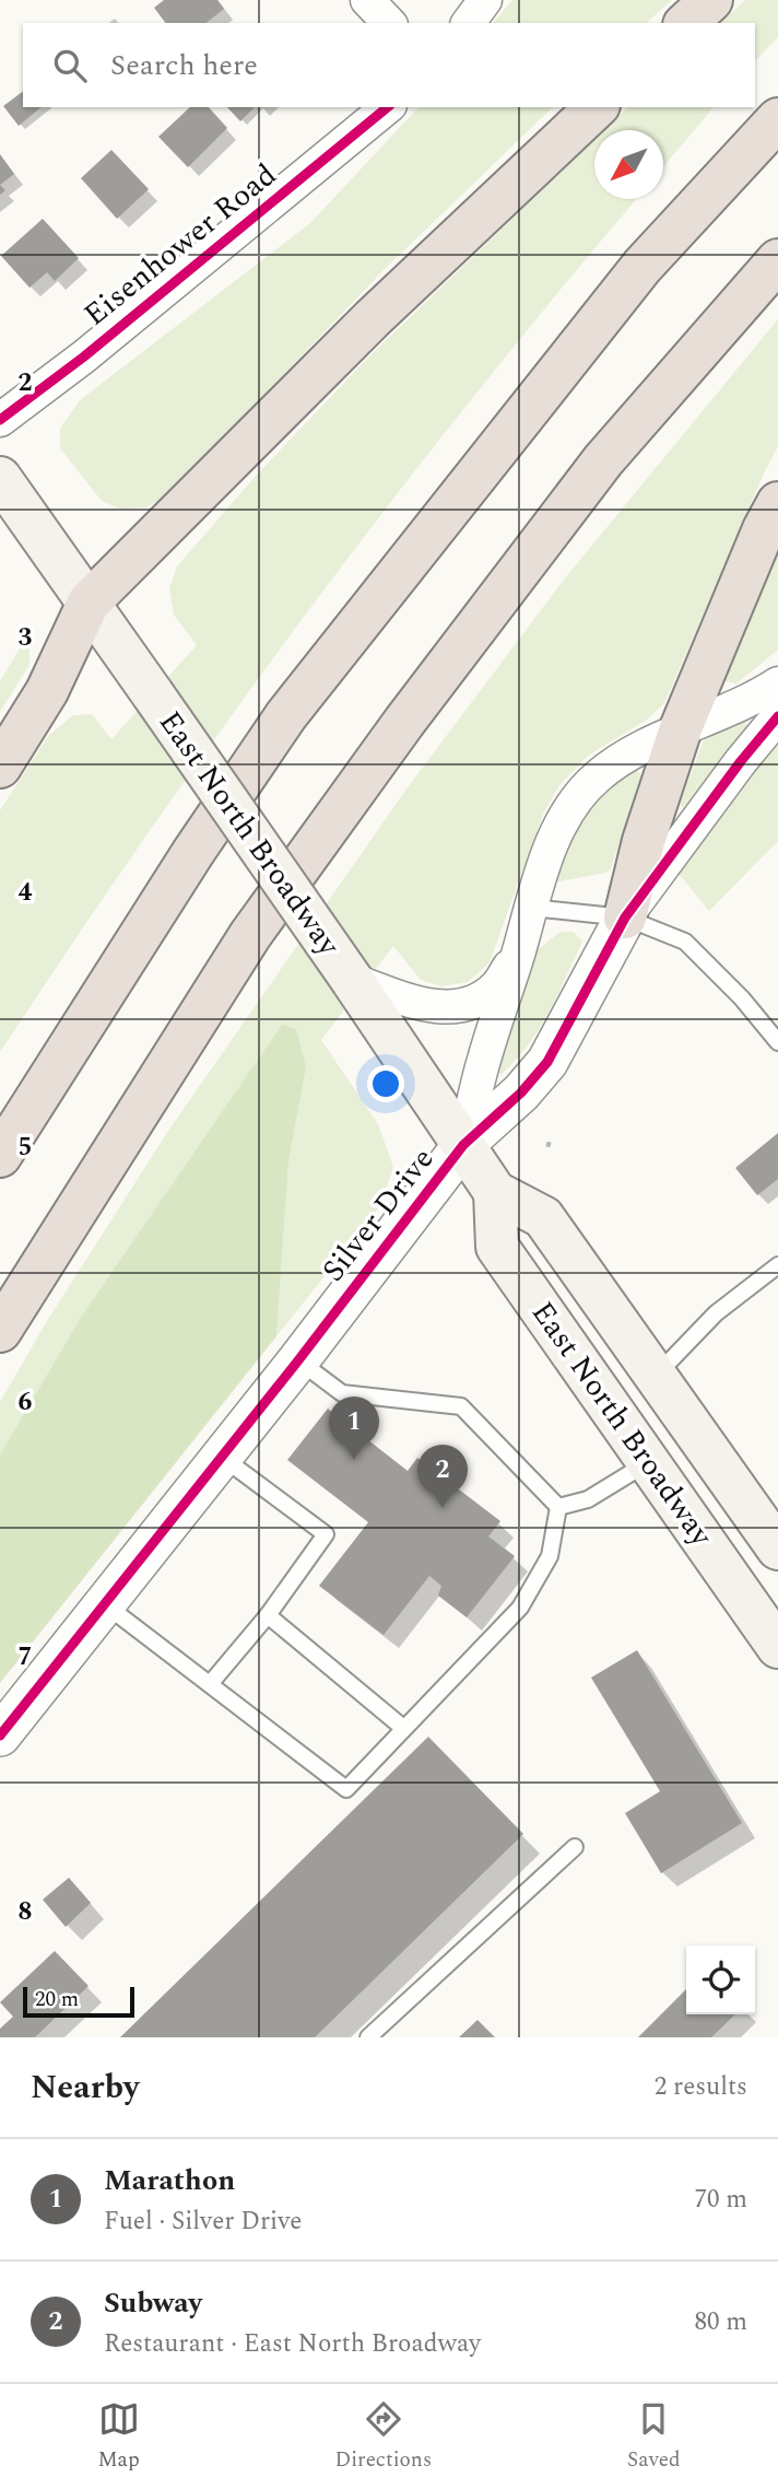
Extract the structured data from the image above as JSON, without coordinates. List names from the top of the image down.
{
  "streets": {
    "main road": ["East North Broadway"],
    "street": ["Eisenhower Road", "Silver Drive"]
  },
  "crossings": [
    ["East North Broadway", "Silver Drive"]
  ],
  "scale_bar": "20 m",
  "north": "bottom left",
  "page": {
    "search": "Search here",
    "pins": ["1", "2"],
    "scale": "20 m",
    "heading": ["Nearby", "2 results"],
    "list": [
      {
        "mark": "1",
        "name": "Marathon",
        "note": "Fuel · Silver Drive",
        "value": "70 m"
      },
      {
        "mark": "2",
        "name": "Subway",
        "note": "Restaurant · East North Broadway",
        "value": "80 m"
      }
    ],
    "nav": ["Map", "Directions", "Saved"]
  },
  "grid": {
    "rows": [
      "2",
      "3",
      "4",
      "5",
      "6",
      "7",
      "8"
    ]
  }
}
